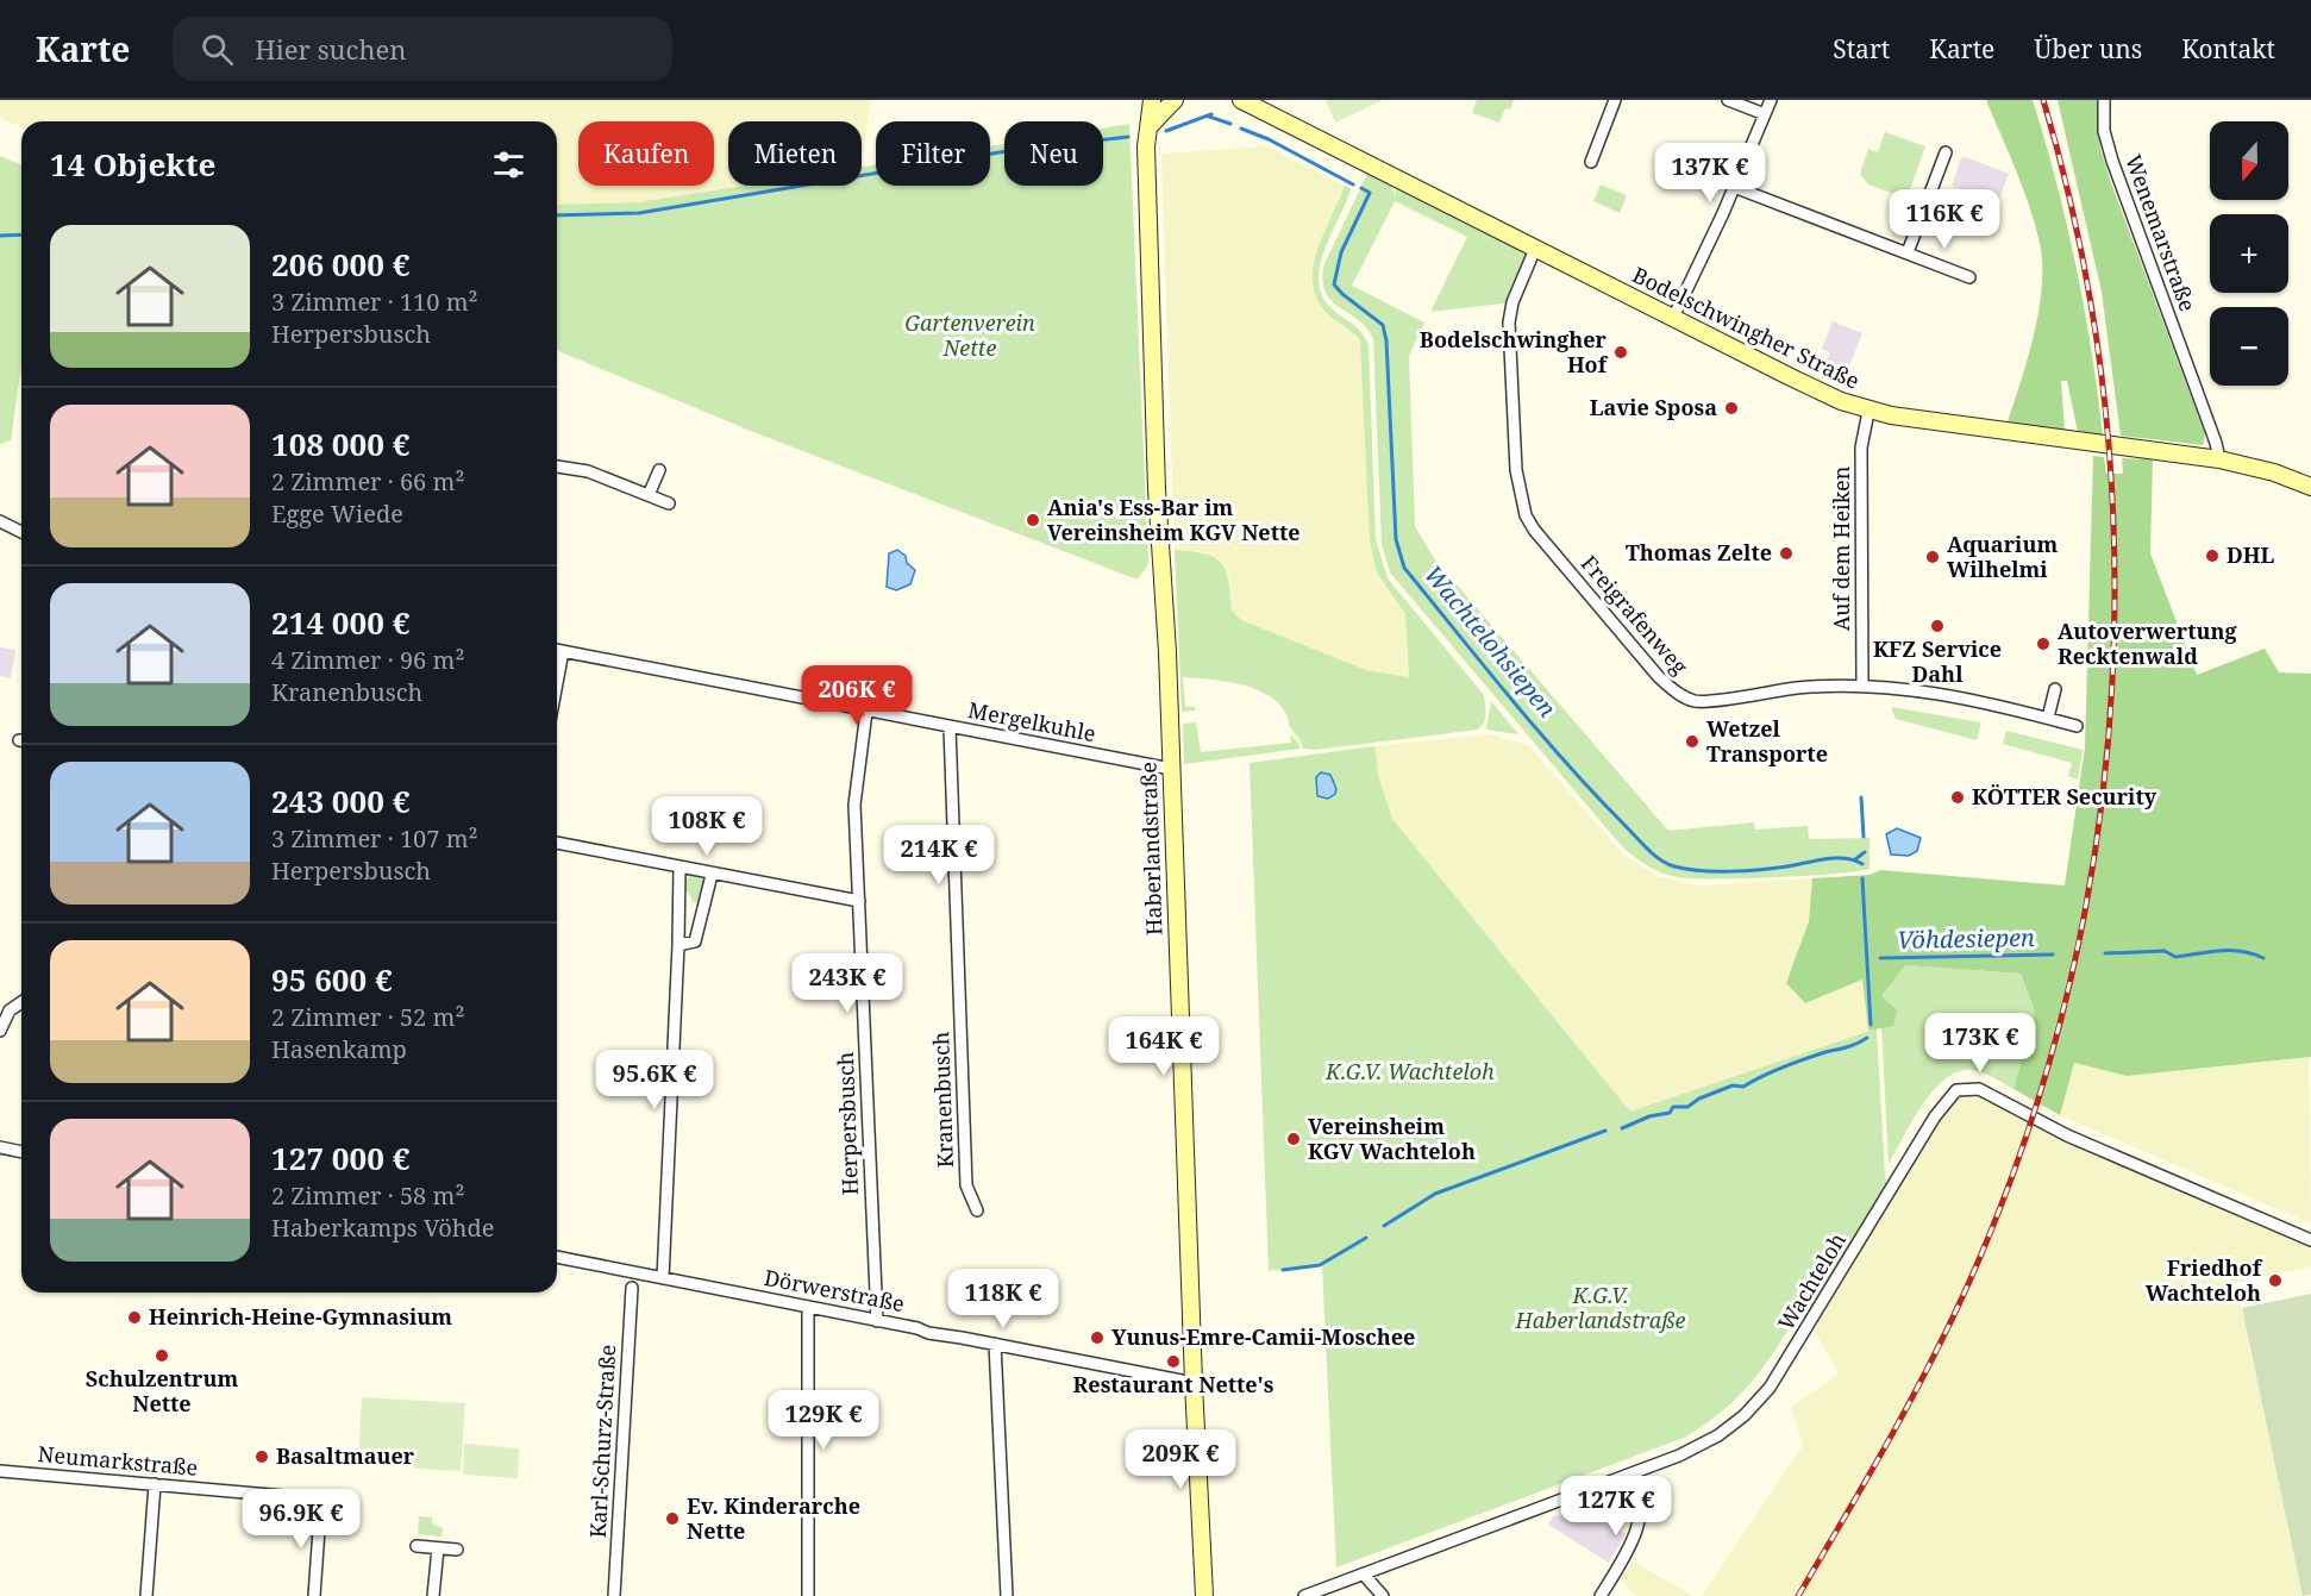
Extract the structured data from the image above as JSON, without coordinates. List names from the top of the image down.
{
  "streets": {
    "street": [
      "Wenemarstraße",
      "Bodelschwingher Straße",
      "Auf dem Heiken",
      "Freigrafenweg",
      "Mergelkuhle",
      "Haberlandstraße",
      "Kranenbusch",
      "Herpersbusch",
      "Wachteloh",
      "Dörwerstraße",
      "Karl-Schurz-Straße",
      "Neumarkstraße"
    ]
  },
  "crossings": [
    ["Wenemarstraße", "Bodelschwingher Straße"],
    ["Bodelschwingher Straße", "Auf dem Heiken"],
    ["Bodelschwingher Straße", "Freigrafenweg"],
    ["Auf dem Heiken", "Freigrafenweg"],
    ["Mergelkuhle", "Haberlandstraße"],
    ["Mergelkuhle", "Kranenbusch"],
    ["Mergelkuhle", "Herpersbusch"],
    ["Haberlandstraße", "Dörwerstraße"],
    ["Herpersbusch", "Dörwerstraße"]
  ],
  "water": ["Wachtelohsiepen", "Vöhdesiepen"],
  "parks": ["Gartenverein Nette", "K.G.V. Wachteloh", "K.G.V. Haberlandstraße"],
  "places": [
    "Bodelschwingher Hof",
    "Lavie Sposa",
    "Ania's Ess-Bar im Vereinsheim KGV Nette",
    "Thomas Zelte",
    "DHL",
    "Aquarium Wilhelmi",
    "KFZ Service Dahl",
    "Autoverwertung Recktenwald",
    "Wetzel Transporte",
    "KÖTTER Security",
    "Vereinsheim KGV Wachteloh",
    "Friedhof Wachteloh",
    "Heinrich-Heine-Gymnasium",
    "Yunus-Emre-Camii-Moschee",
    "Schulzentrum Nette",
    "Restaurant Nette's",
    "Basaltmauer",
    "Ev. Kinderarche Nette"
  ],
  "north": "bottom",
  "page": {
    "header": "Karte",
    "search": "Hier suchen",
    "nav": [
      "Start",
      "Karte",
      "Über uns",
      "Kontakt"
    ],
    "map_buttons": ["+", "−"],
    "chip": [
      "Kaufen",
      "Mieten",
      "Filter",
      "Neu"
    ],
    "heading": "14 Objekte",
    "price": [
      "137K €",
      "116K €",
      "206K €",
      "108K €",
      "214K €",
      "243K €",
      "173K €",
      "164K €",
      "95.6K €",
      "118K €",
      "129K €",
      "209K €",
      "127K €",
      "96.9K €"
    ],
    "list": [
      {
        "name": "206 000 €",
        "note": "3 Zimmer · 110 m² · Herpersbusch"
      },
      {
        "name": "108 000 €",
        "note": "2 Zimmer · 66 m² · Egge Wiede"
      },
      {
        "name": "214 000 €",
        "note": "4 Zimmer · 96 m² · Kranenbusch"
      },
      {
        "name": "243 000 €",
        "note": "3 Zimmer · 107 m² · Herpersbusch"
      },
      {
        "name": "95 600 €",
        "note": "2 Zimmer · 52 m² · Hasenkamp"
      },
      {
        "name": "127 000 €",
        "note": "2 Zimmer · 58 m² · Haberkamps Vöhde"
      }
    ]
  }
}
